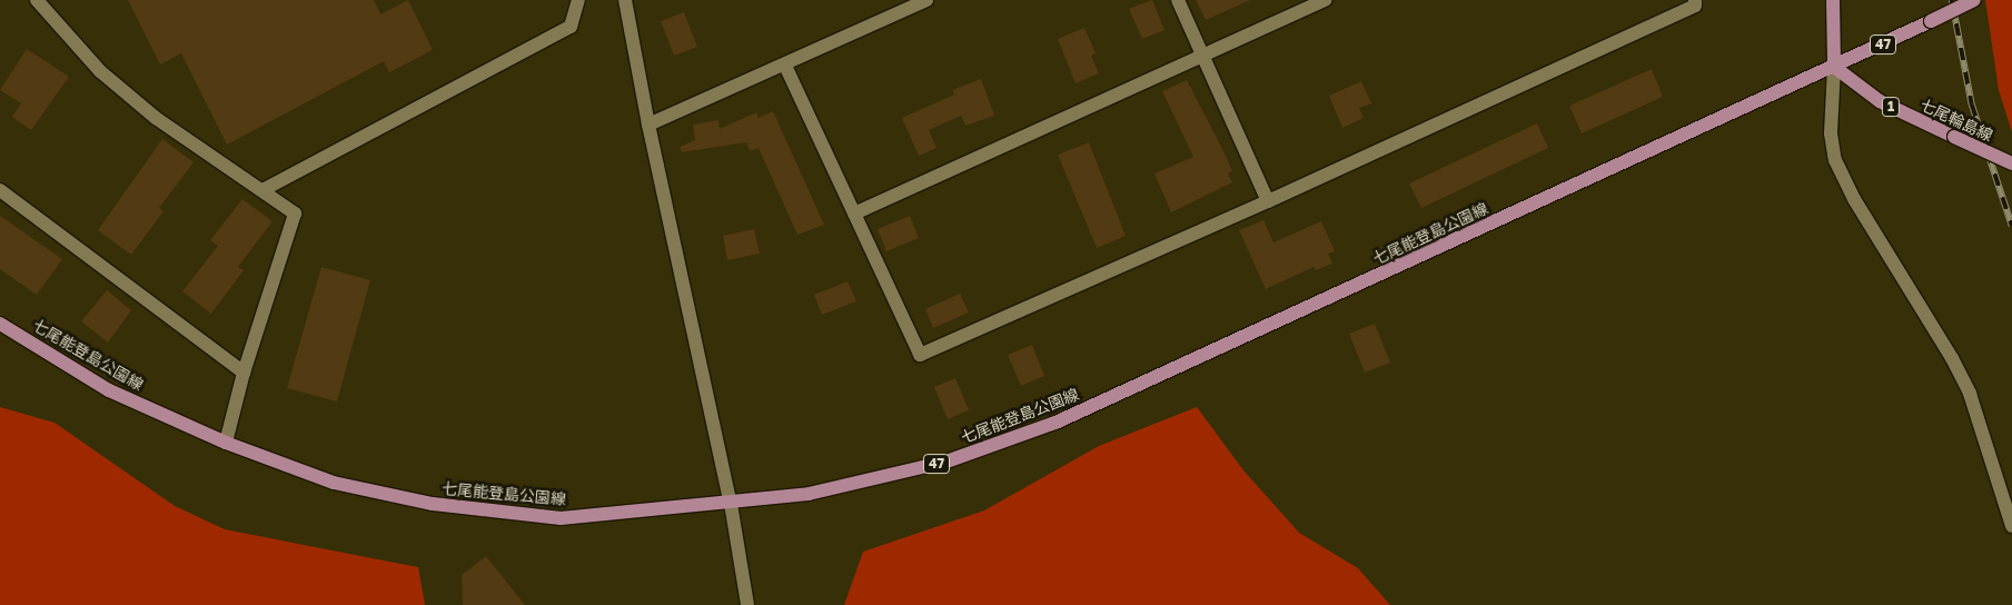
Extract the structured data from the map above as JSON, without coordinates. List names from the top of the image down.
{
  "streets": {
    "main road": [
      "47",
      "1",
      "七尾輪島線",
      "七尾能登島公園線"
    ]
  },
  "crossings": [
    ["七尾輪島線", "七尾能登島公園線"]
  ]
}
